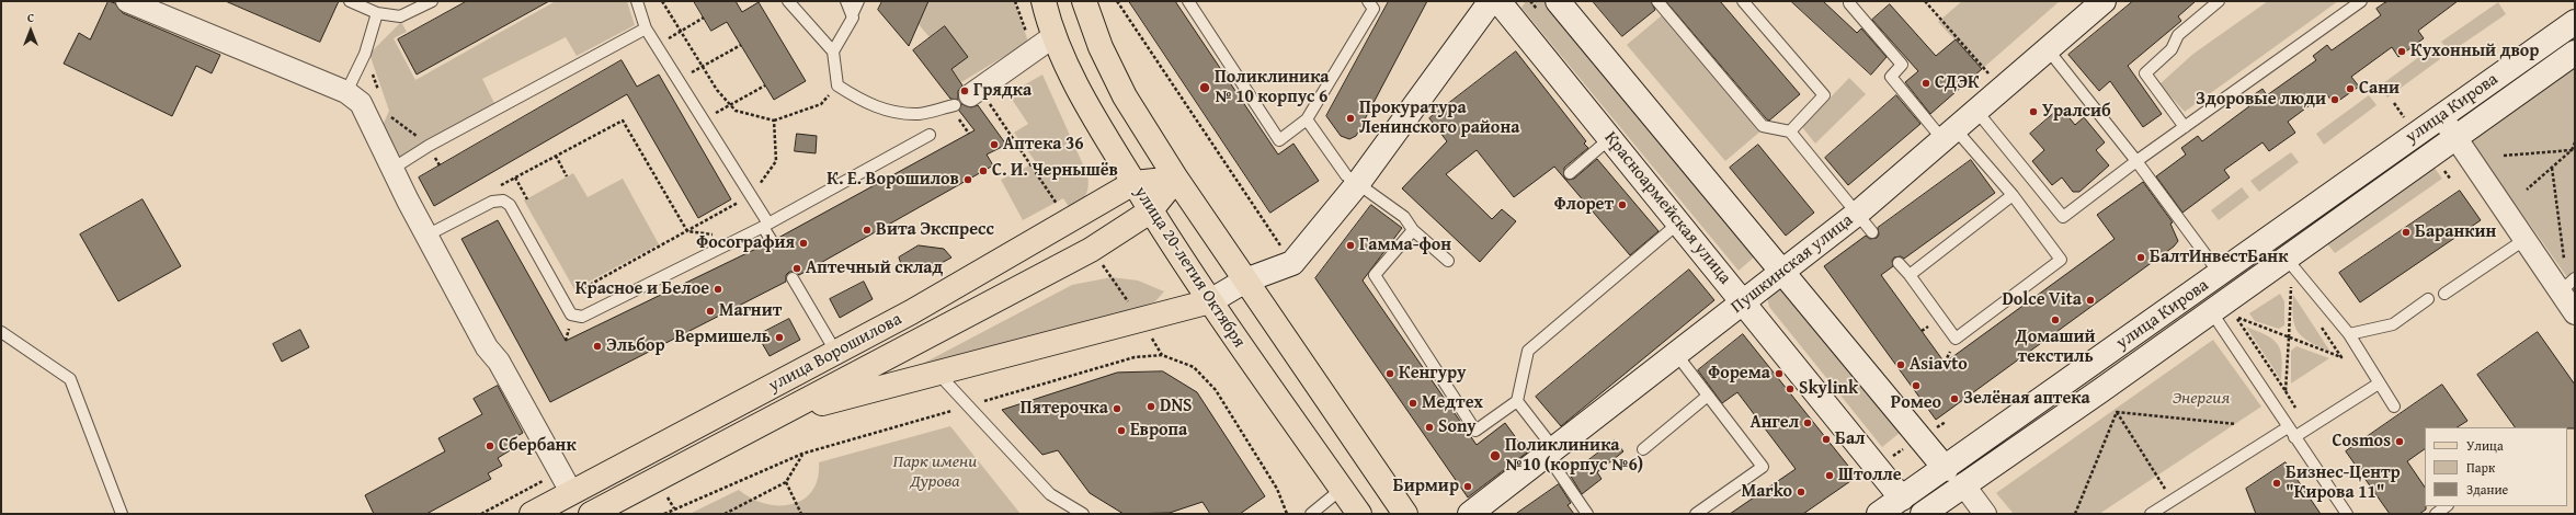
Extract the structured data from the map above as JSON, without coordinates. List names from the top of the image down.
{
  "streets": {
    "main road": ["улица 20-летия Октября", "улица Ворошилова"],
    "street": ["улица Кирова", "Красноармейская улица", "Пушкинская улица"]
  },
  "crossings": [
    ["улица Кирова", "Красноармейская улица"],
    ["Красноармейская улица", "Пушкинская улица"],
    ["улица 20-летия Октября", "улица Ворошилова"]
  ],
  "parks": ["Энергия", "Парк имени Дурова"],
  "places": [
    "Кухонный двор",
    "СДЭК",
    "Поликлиника № 10 корпус 6",
    "Сани",
    "Грядка",
    "Здоровые люди",
    "Уралсиб",
    "Прокуратура Ленинского района",
    "Аптека 36",
    "С. И. Чернышёв",
    "К. Е. Ворошилов",
    "Флорет",
    "Вита Экспресс",
    "Баранкин",
    "Фосография",
    "Гамма-фон",
    "БалтИнвестБанк",
    "Аптечный склад",
    "Красное и Белое",
    "Dolce Vita",
    "Магнит",
    "Домаший текстиль",
    "Вермишель",
    "Эльбор",
    "Asiavto",
    "Кенгуру",
    "Форема",
    "Ромео",
    "Skylink",
    "Зелёная аптека",
    "Медтех",
    "DNS",
    "Пятерочка",
    "Ангел",
    "Sony",
    "Европа",
    "Бал",
    "Cosmos",
    "Сбербанк",
    "Поликлиника №10 (корпус №6)",
    "Штолле",
    "Бизнес-Центр \"Кирова 11\"",
    "Бирмир",
    "Marko"
  ],
  "legend": ["Улица", "Парк", "Здание"],
  "north": "top"
}
